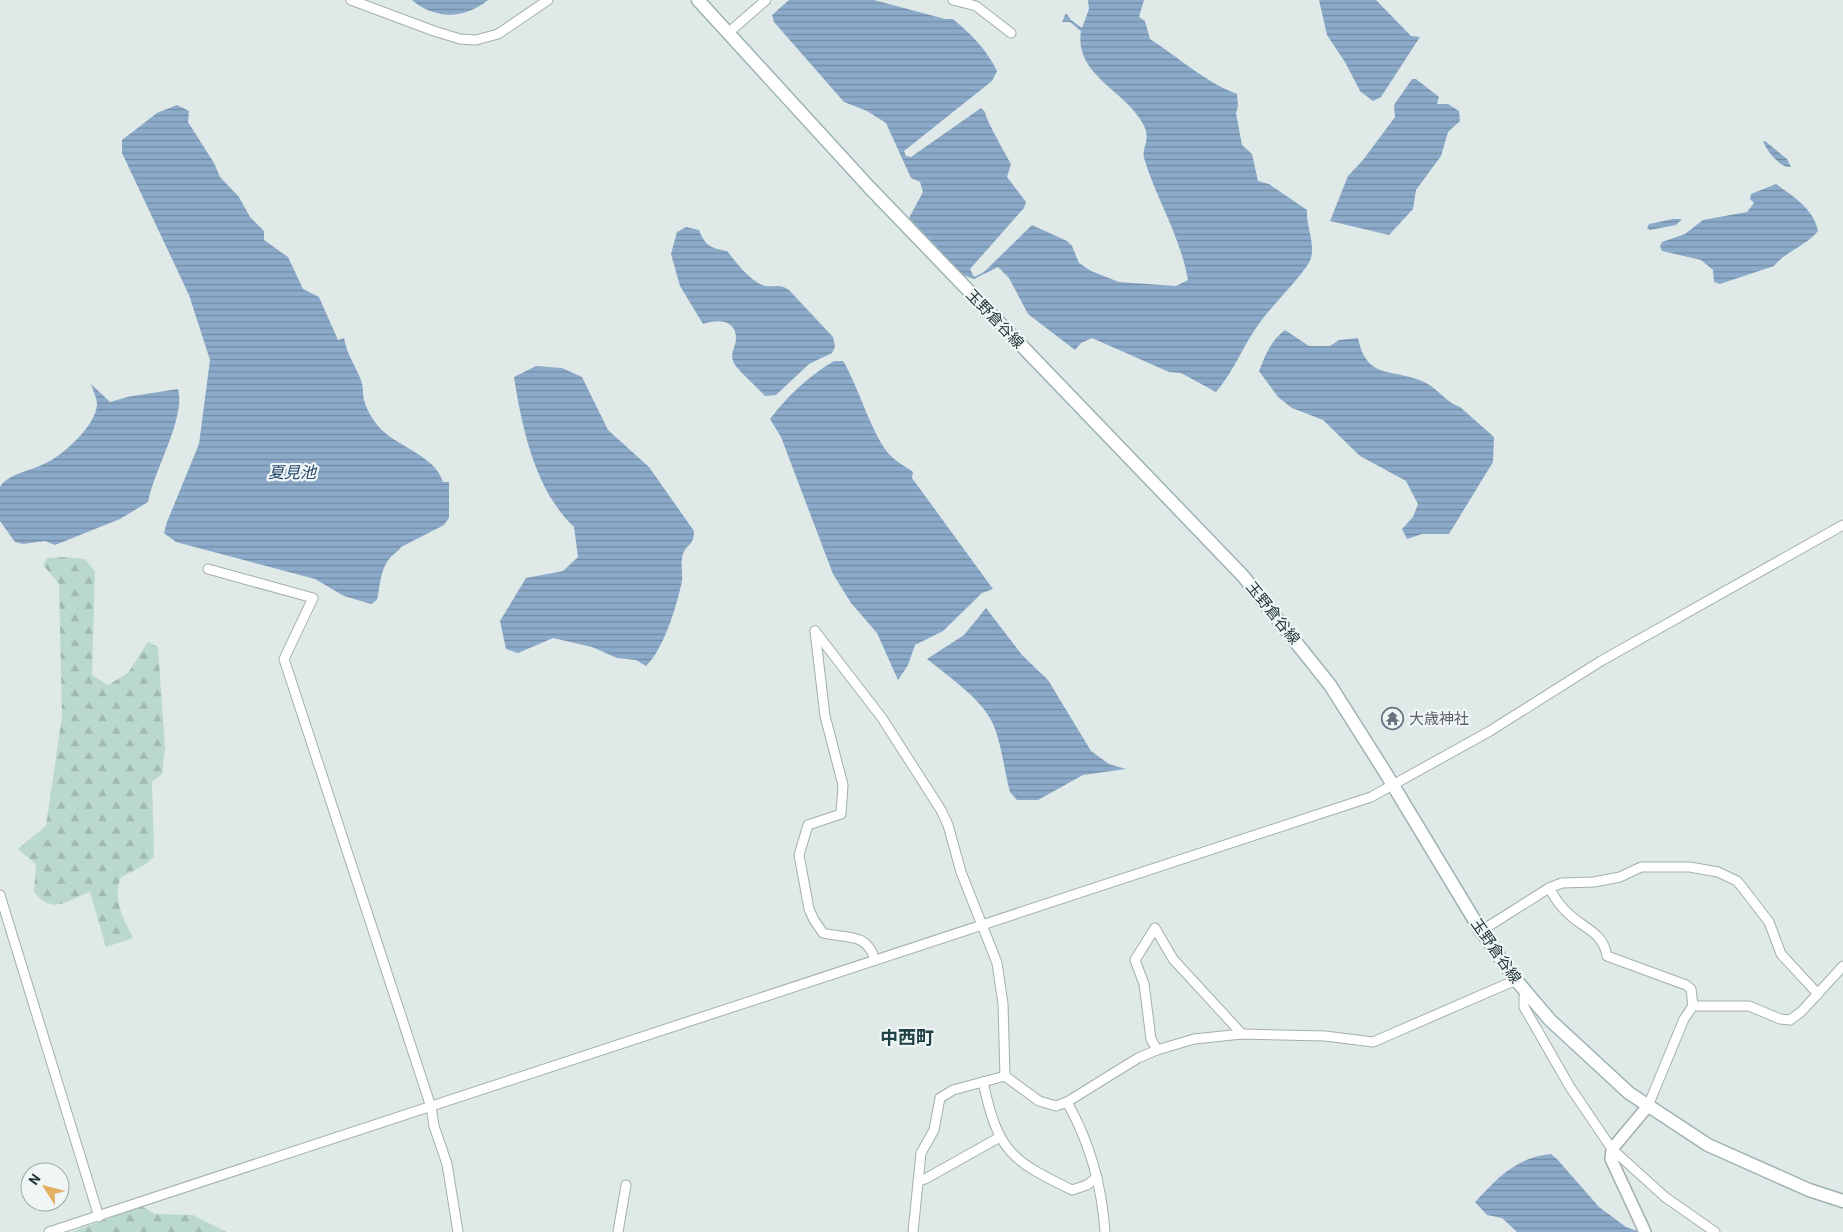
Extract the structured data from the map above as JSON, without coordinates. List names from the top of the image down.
{
  "streets": {
    "main road": ["玉野倉谷線"]
  },
  "districts": ["中西町"],
  "water": ["夏見池"],
  "places": {
    "temple": ["大歳神社"]
  },
  "north": "top left"
}
